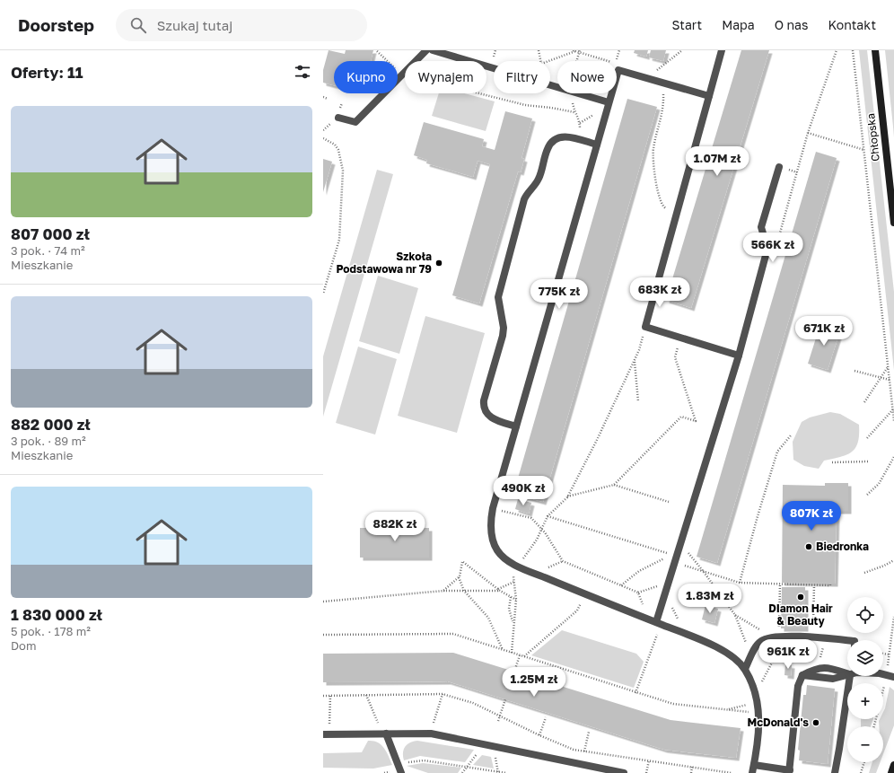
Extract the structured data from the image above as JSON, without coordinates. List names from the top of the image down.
{
  "streets": {
    "main road": ["Chłopska"]
  },
  "places": [
    "Szkoła Podstawowa nr 79",
    "Biedronka",
    "DIamon Hair & Beauty",
    "McDonald's"
  ],
  "page": {
    "header": "Doorstep",
    "search": "Szukaj tutaj",
    "nav": [
      "Start",
      "Mapa",
      "O nas",
      "Kontakt"
    ],
    "heading": "Oferty: 11",
    "chip": [
      "Kupno",
      "Wynajem",
      "Filtry",
      "Nowe"
    ],
    "list": [
      {
        "name": "807 000 zł",
        "note": "3 pok. · 74 m² · Mieszkanie"
      },
      {
        "name": "882 000 zł",
        "note": "3 pok. · 89 m² · Mieszkanie"
      },
      {
        "name": "1 830 000 zł",
        "note": "5 pok. · 178 m² · Dom"
      }
    ],
    "price": [
      "1.07M zł",
      "566K zł",
      "683K zł",
      "775K zł",
      "671K zł",
      "490K zł",
      "807K zł",
      "882K zł",
      "1.83M zł",
      "961K zł",
      "1.25M zł"
    ],
    "map_buttons": ["+", "−"]
  }
}
